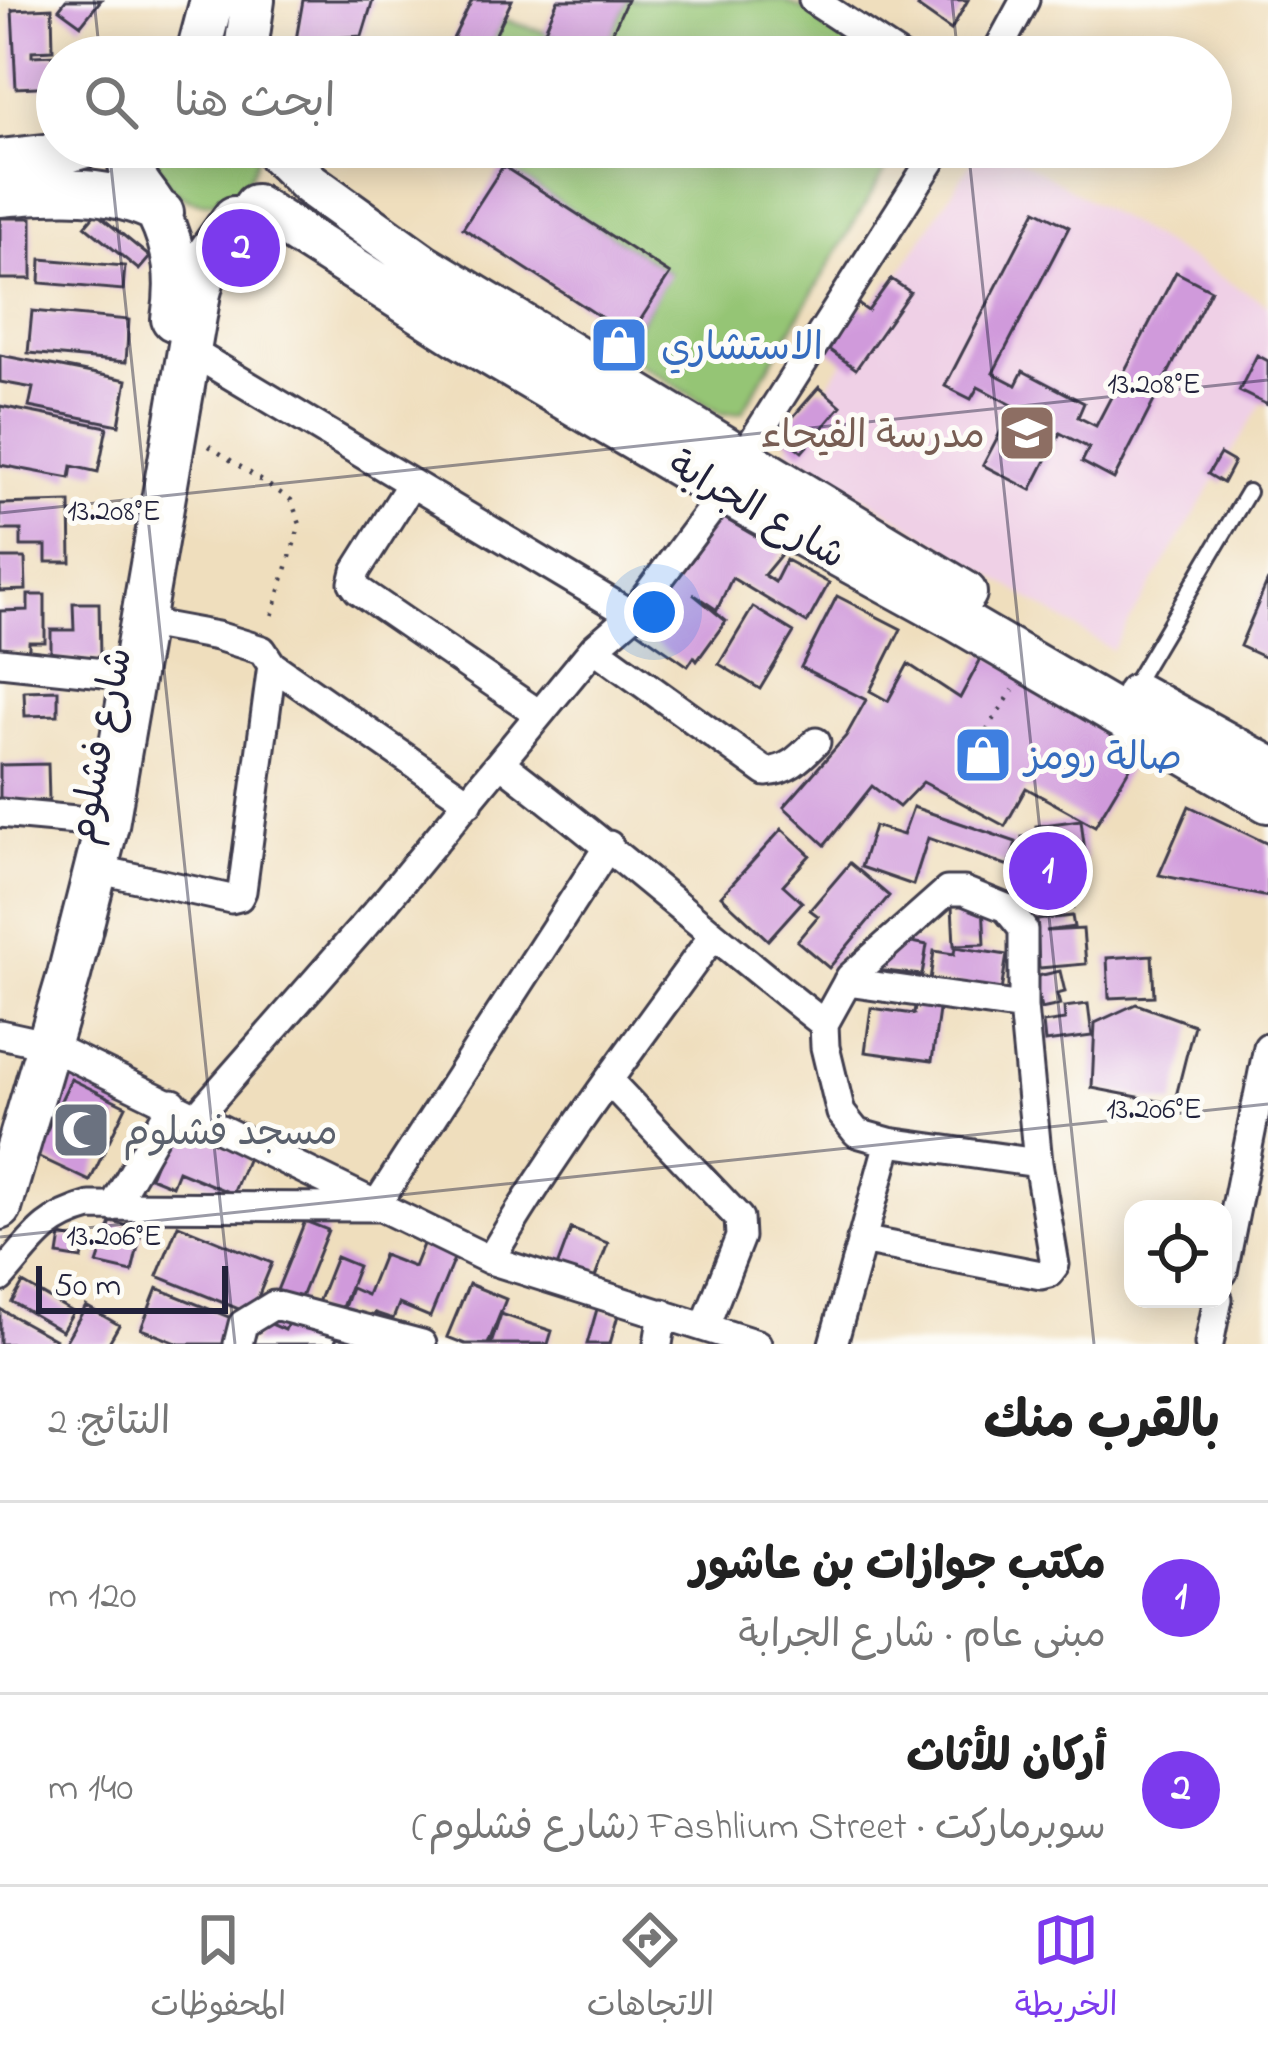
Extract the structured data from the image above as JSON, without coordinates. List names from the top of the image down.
{
  "streets": {
    "main road": ["شارع الجرابة", "شارع فشلوم"]
  },
  "places": {
    "shop": ["الاستشاري", "صالة رومز"],
    "school or university": ["مدرسة الفيحاء"],
    "mosque": ["مسجد فشلوم"]
  },
  "scale_bar": "50 m",
  "page": {
    "search": "ابحث هنا",
    "pins": ["2", "1"],
    "scale": "50 m",
    "heading": ["بالقرب منك", "النتائج: 2"],
    "list": [
      {
        "mark": "1",
        "name": "مكتب جوازات بن عاشور",
        "note": "مبنى عام · شارع الجرابة",
        "value": "120 m"
      },
      {
        "mark": "2",
        "name": "أركان للأثاث",
        "note": "سوبرماركت · Fashlium Street (شارع فشلوم)",
        "value": "140 m"
      }
    ],
    "nav": ["الخريطة", "الاتجاهات", "المحفوظات"]
  },
  "coordinates": ["13.208°E", "13.206°E"]
}
